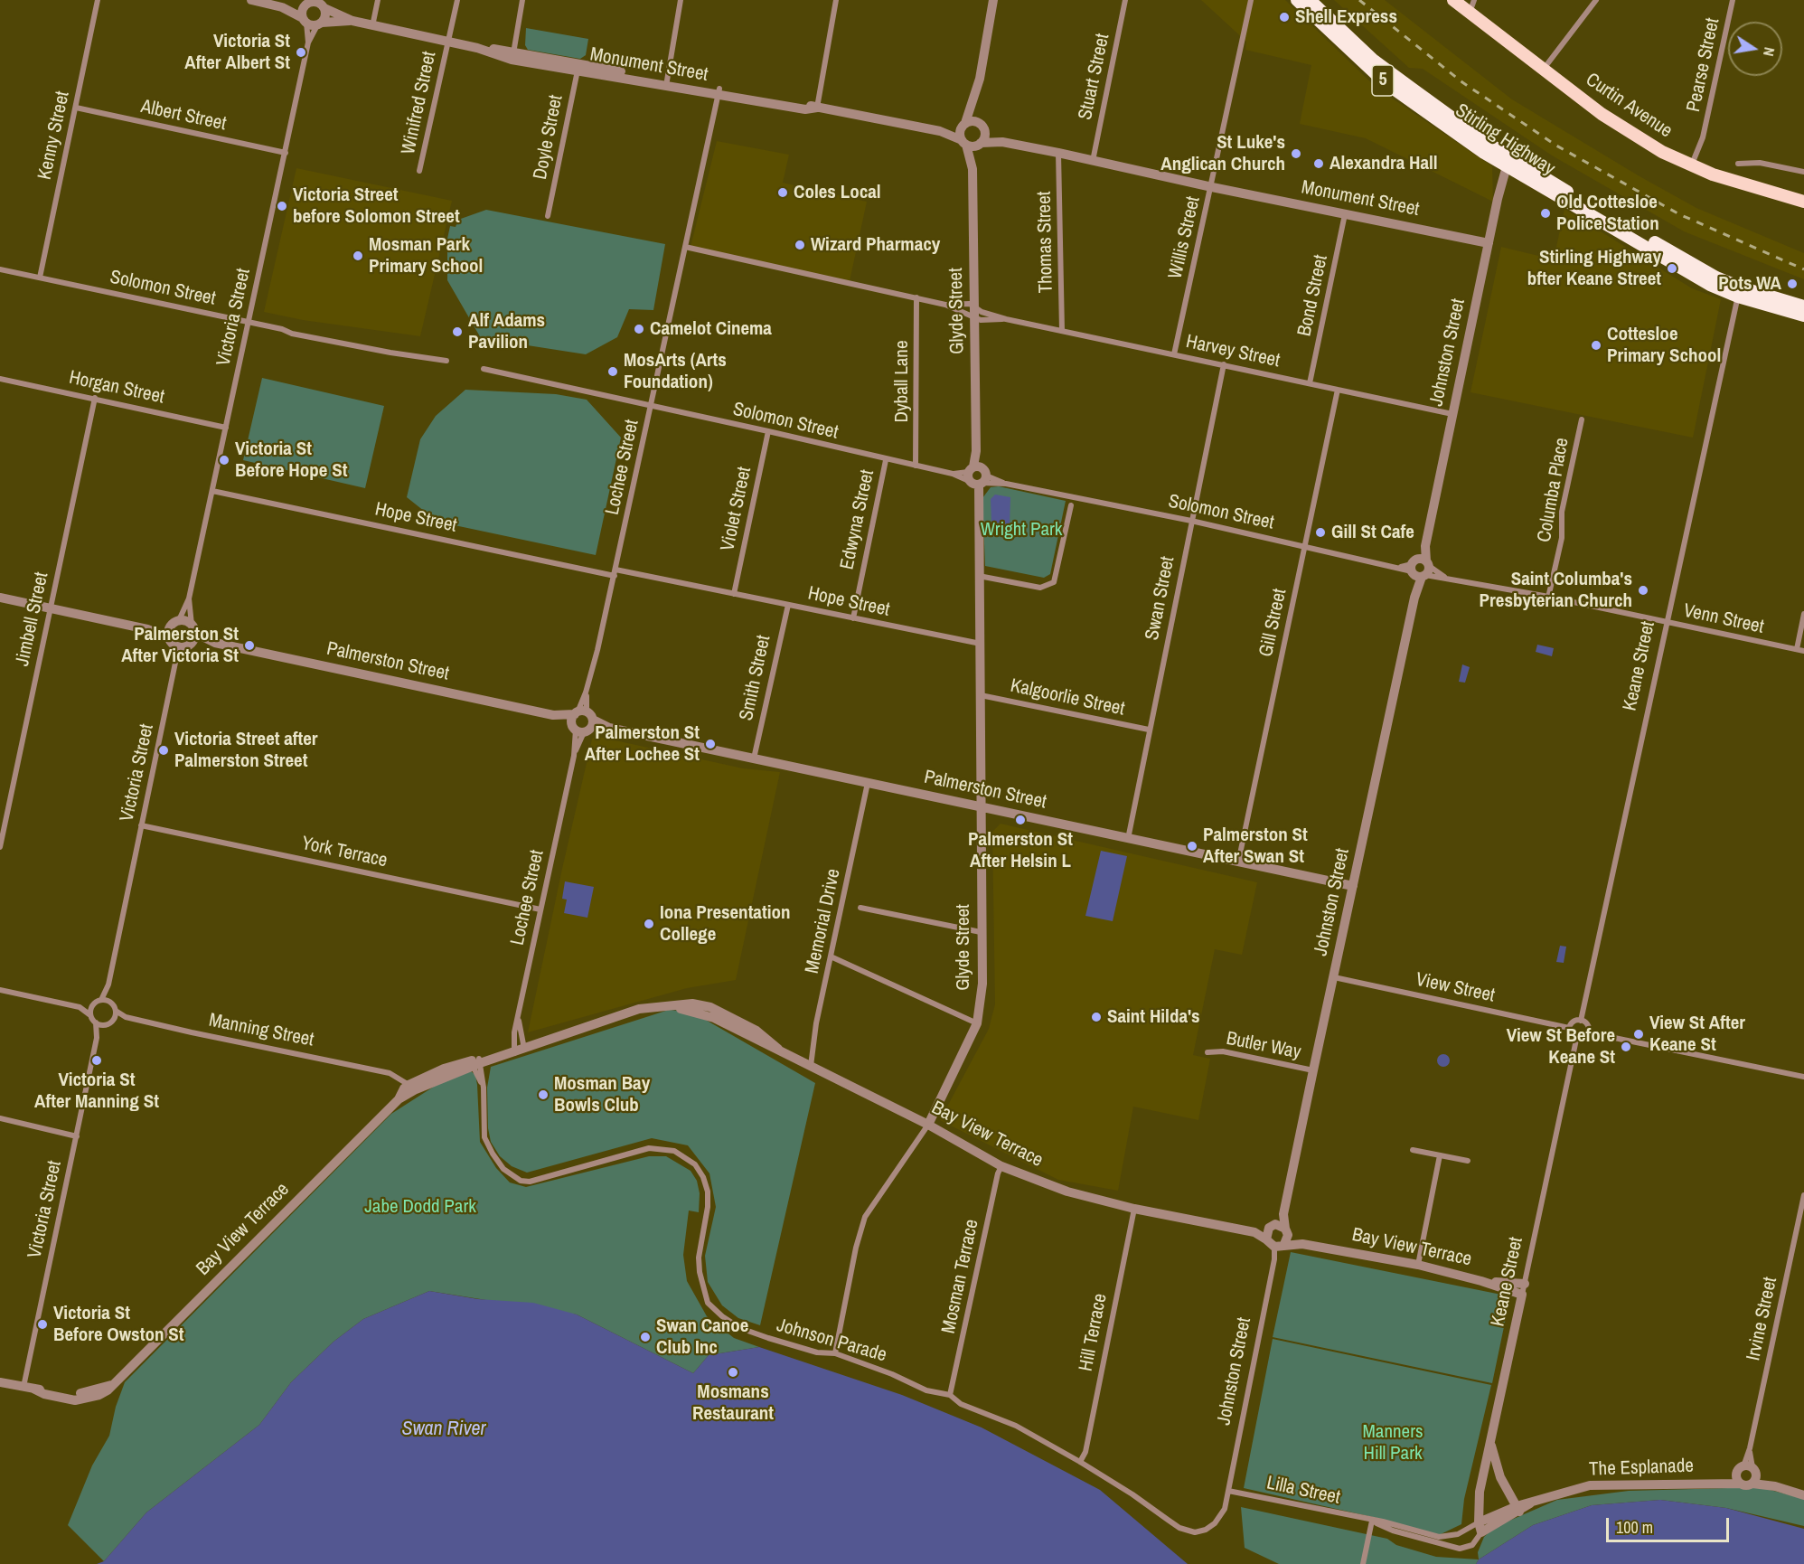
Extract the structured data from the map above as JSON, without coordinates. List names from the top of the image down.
{
  "streets": {
    "highway": ["5", "Stirling Highway"],
    "main road": ["Curtin Avenue"],
    "street": [
      "Monument Street",
      "Pearse Street",
      "Stuart Street",
      "Winifred Street",
      "Albert Street",
      "Kenny Street",
      "Doyle Street",
      "Willis Street",
      "Thomas Street",
      "Solomon Street",
      "Bond Street",
      "Glyde Street",
      "Victoria Street",
      "Harvey Street",
      "Johnston Street",
      "Dyball Lane",
      "Horgan Street",
      "Lochee Street",
      "Columba Place",
      "Violet Street",
      "Hope Street",
      "Edwyna Street",
      "Swan Street",
      "Jimbell Street",
      "Venn Street",
      "Gill Street",
      "Palmerston Street",
      "Keane Street",
      "Smith Street",
      "Kalgoorlie Street",
      "York Terrace",
      "Memorial Drive",
      "View Street",
      "Manning Street",
      "Butler Way",
      "Bay View Terrace",
      "Mosman Terrace",
      "Irvine Street",
      "Hill Terrace",
      "Johnson Parade",
      "The Esplanade",
      "Lilla Street"
    ]
  },
  "crossings": [
    ["Monument Street", "Stuart Street"],
    ["Monument Street", "Winifred Street"],
    ["Monument Street", "Doyle Street"],
    ["Monument Street", "Willis Street"],
    ["Monument Street", "Thomas Street"],
    ["Monument Street", "Bond Street"],
    ["Monument Street", "Glyde Street"],
    ["Monument Street", "Victoria Street"],
    ["Monument Street", "Johnston Street"],
    ["Monument Street", "Lochee Street"],
    ["Pearse Street", "Curtin Avenue"],
    ["Albert Street", "Kenny Street"],
    ["Albert Street", "Victoria Street"],
    ["Kenny Street", "Solomon Street"],
    ["Stirling Highway", "Johnston Street"],
    ["Stirling Highway", "Keane Street"],
    ["Willis Street", "Harvey Street"],
    ["Thomas Street", "Harvey Street"],
    ["Solomon Street", "Glyde Street"],
    ["Solomon Street", "Victoria Street"],
    ["Solomon Street", "Johnston Street"],
    ["Solomon Street", "Dyball Lane"],
    ["Solomon Street", "Lochee Street"],
    ["Solomon Street", "Violet Street"],
    ["Solomon Street", "Edwyna Street"],
    ["Solomon Street", "Swan Street"],
    ["Solomon Street", "Venn Street"],
    ["Solomon Street", "Gill Street"],
    ["Bond Street", "Harvey Street"],
    ["Glyde Street", "Harvey Street"],
    ["Glyde Street", "Hope Street"],
    ["Glyde Street", "Palmerston Street"],
    ["Glyde Street", "Kalgoorlie Street"],
    ["Glyde Street", "Bay View Terrace"],
    ["Glyde Street", "Johnson Parade"],
    ["Victoria Street", "Horgan Street"],
    ["Victoria Street", "Hope Street"],
    ["Victoria Street", "Palmerston Street"],
    ["Victoria Street", "York Terrace"],
    ["Victoria Street", "Manning Street"],
    ["Victoria Street", "Bay View Terrace"],
    ["Harvey Street", "Johnston Street"],
    ["Harvey Street", "Dyball Lane"],
    ["Harvey Street", "Lochee Street"],
    ["Harvey Street", "Swan Street"],
    ["Harvey Street", "Gill Street"],
    ["Johnston Street", "Venn Street"],
    ["Johnston Street", "Palmerston Street"],
    ["Johnston Street", "View Street"],
    ["Johnston Street", "Butler Way"],
    ["Johnston Street", "Bay View Terrace"],
    ["Johnston Street", "Johnson Parade"],
    ["Johnston Street", "Lilla Street"],
    ["Horgan Street", "Jimbell Street"],
    ["Lochee Street", "Hope Street"],
    ["Lochee Street", "Palmerston Street"],
    ["Lochee Street", "York Terrace"],
    ["Lochee Street", "Bay View Terrace"],
    ["Columba Place", "Venn Street"],
    ["Violet Street", "Hope Street"],
    ["Hope Street", "Edwyna Street"],
    ["Hope Street", "Smith Street"],
    ["Swan Street", "Palmerston Street"],
    ["Swan Street", "Kalgoorlie Street"],
    ["Jimbell Street", "Palmerston Street"],
    ["Venn Street", "Keane Street"],
    ["Gill Street", "Palmerston Street"],
    ["Palmerston Street", "Smith Street"],
    ["Palmerston Street", "Memorial Drive"],
    ["Keane Street", "View Street"],
    ["Keane Street", "Bay View Terrace"],
    ["Keane Street", "The Esplanade"],
    ["Keane Street", "Lilla Street"],
    ["Memorial Drive", "Bay View Terrace"],
    ["Manning Street", "Bay View Terrace"],
    ["Bay View Terrace", "Mosman Terrace"],
    ["Bay View Terrace", "Hill Terrace"],
    ["Bay View Terrace", "Johnson Parade"],
    ["Mosman Terrace", "Johnson Parade"],
    ["Hill Terrace", "Johnson Parade"],
    ["Johnson Parade", "Lilla Street"],
    ["The Esplanade", "Lilla Street"]
  ],
  "water": ["Swan River"],
  "parks": ["Wright Park", "Jabe Dodd Park", "Manners Hill Park"],
  "places": [
    "Shell Express",
    "Victoria St After Albert St",
    "St Luke's Anglican Church",
    "Alexandra Hall",
    "Coles Local",
    "Victoria Street before Solomon Street",
    "Old Cottesloe Police Station",
    "Wizard Pharmacy",
    "Mosman Park Primary School",
    "Stirling Highway bfter Keane Street",
    "Pots WA",
    "Camelot Cinema",
    "Alf Adams Pavilion",
    "Cottesloe Primary School",
    "MosArts (Arts Foundation)",
    "Victoria St Before Hope St",
    "Gill St Cafe",
    "Saint Columba's Presbyterian Church",
    "Palmerston St After Victoria St",
    "Palmerston St After Lochee St",
    "Victoria Street after Palmerston Street",
    "Palmerston St After Helsin L",
    "Palmerston St After Swan St",
    "Iona Presentation College",
    "Saint Hilda's",
    "View St After Keane St",
    "View St Before Keane St",
    "Victoria St After Manning St",
    "Mosman Bay Bowls Club",
    "Victoria St Before Owston St",
    "Swan Canoe Club Inc",
    "Mosmans Restaurant"
  ],
  "scale_bar": "100 m",
  "north": "right"
}
